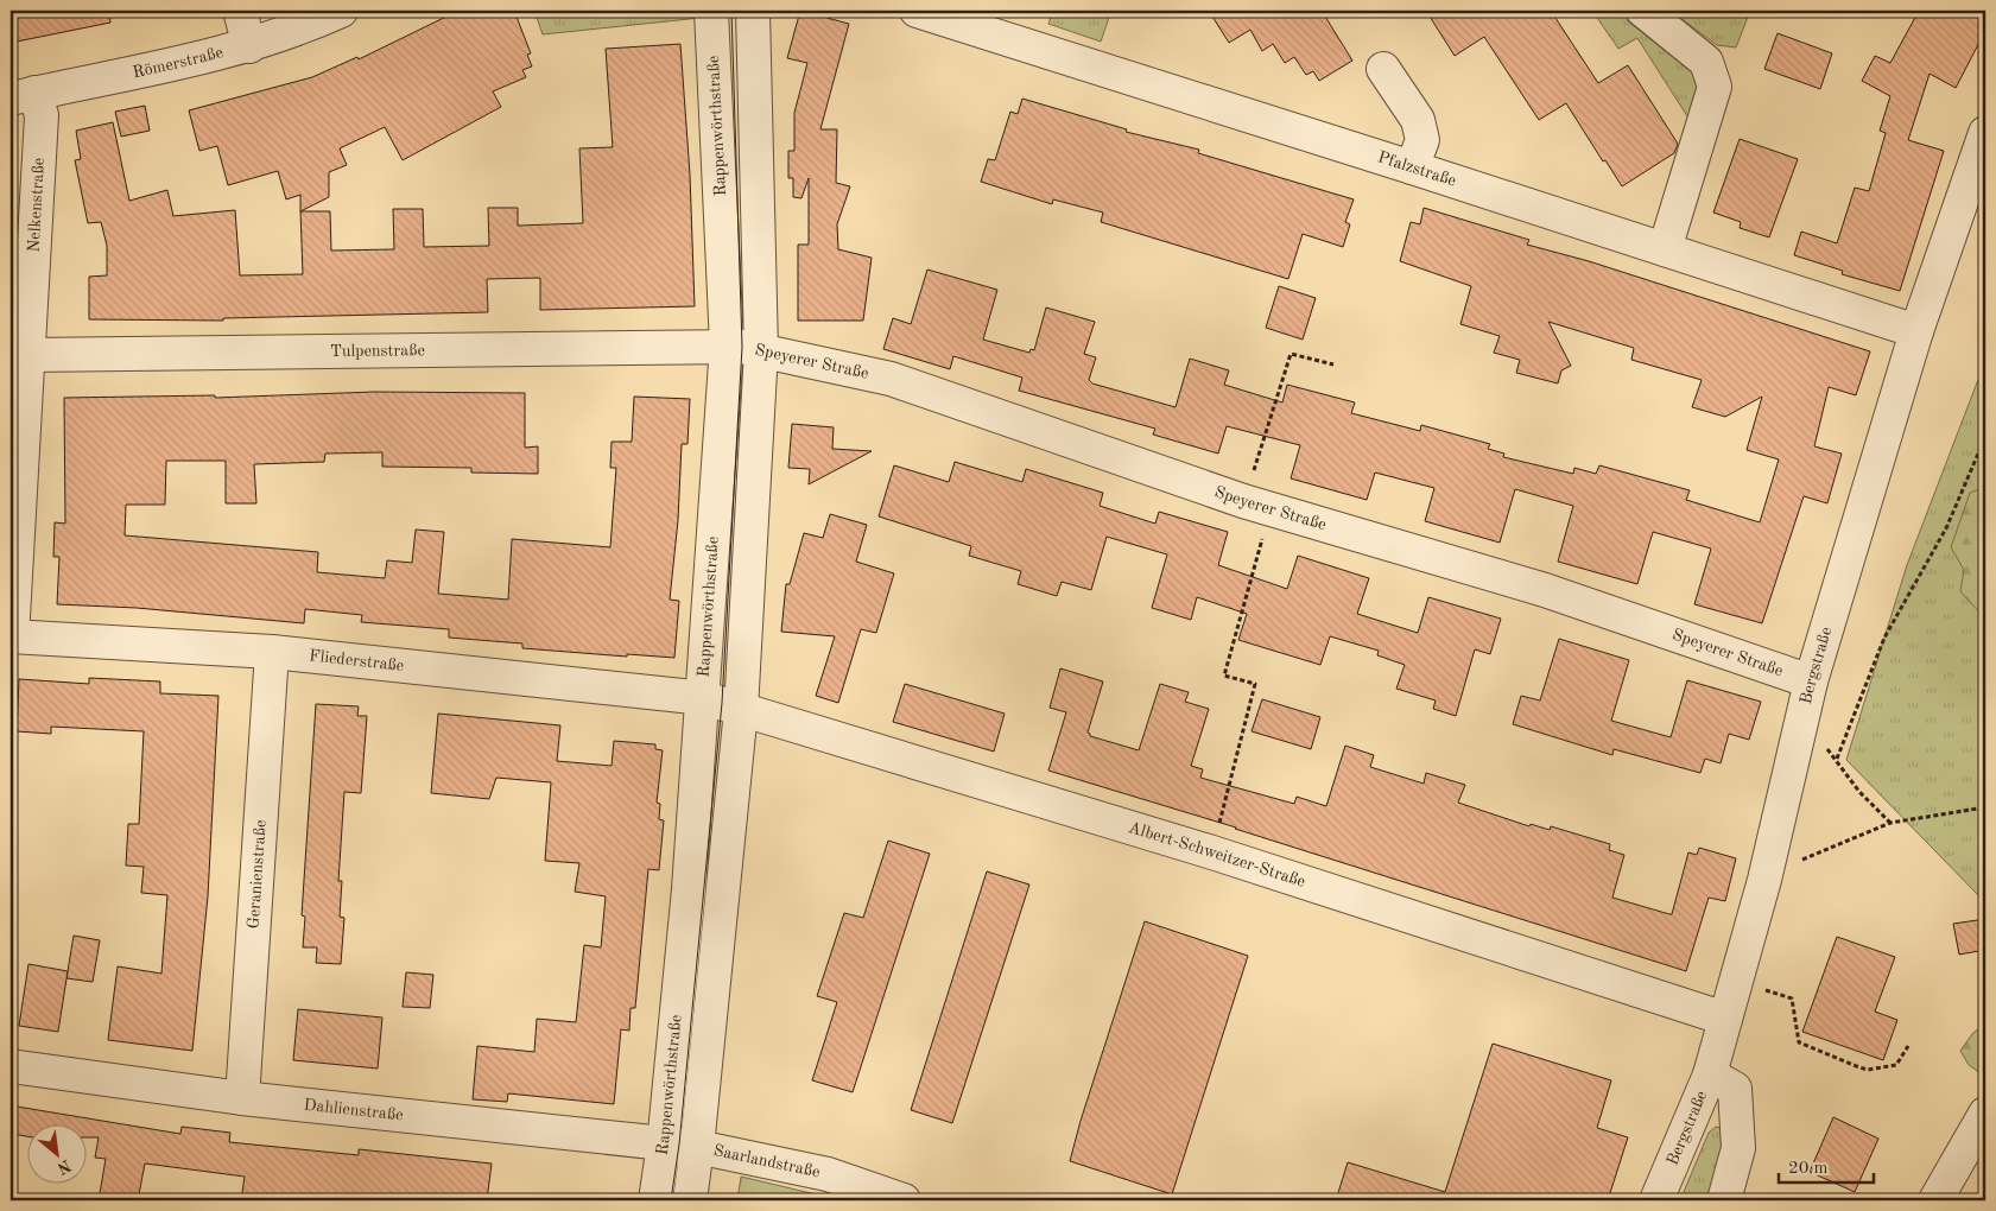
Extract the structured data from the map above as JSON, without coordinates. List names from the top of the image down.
{
  "streets": {
    "street": [
      "Römerstraße",
      "Rappenwörthstraße",
      "Pfalzstraße",
      "Nelkenstraße",
      "Tulpenstraße",
      "Speyerer Straße",
      "Fliederstraße",
      "Bergstraße",
      "Albert-Schweitzer-Straße",
      "Geranienstraße",
      "Dahlienstraße",
      "Saarlandstraße"
    ]
  },
  "crossings": [
    ["Römerstraße", "Nelkenstraße"],
    ["Rappenwörthstraße", "Tulpenstraße"],
    ["Rappenwörthstraße", "Speyerer Straße"],
    ["Rappenwörthstraße", "Fliederstraße"],
    ["Rappenwörthstraße", "Albert-Schweitzer-Straße"],
    ["Rappenwörthstraße", "Dahlienstraße"],
    ["Rappenwörthstraße", "Saarlandstraße"],
    ["Pfalzstraße", "Bergstraße"],
    ["Nelkenstraße", "Tulpenstraße"],
    ["Nelkenstraße", "Fliederstraße"],
    ["Tulpenstraße", "Speyerer Straße"],
    ["Speyerer Straße", "Bergstraße"],
    ["Fliederstraße", "Albert-Schweitzer-Straße"],
    ["Fliederstraße", "Geranienstraße"],
    ["Bergstraße", "Albert-Schweitzer-Straße"],
    ["Geranienstraße", "Dahlienstraße"],
    ["Dahlienstraße", "Saarlandstraße"]
  ],
  "scale_bar": "20 m",
  "north": "bottom right"
}
